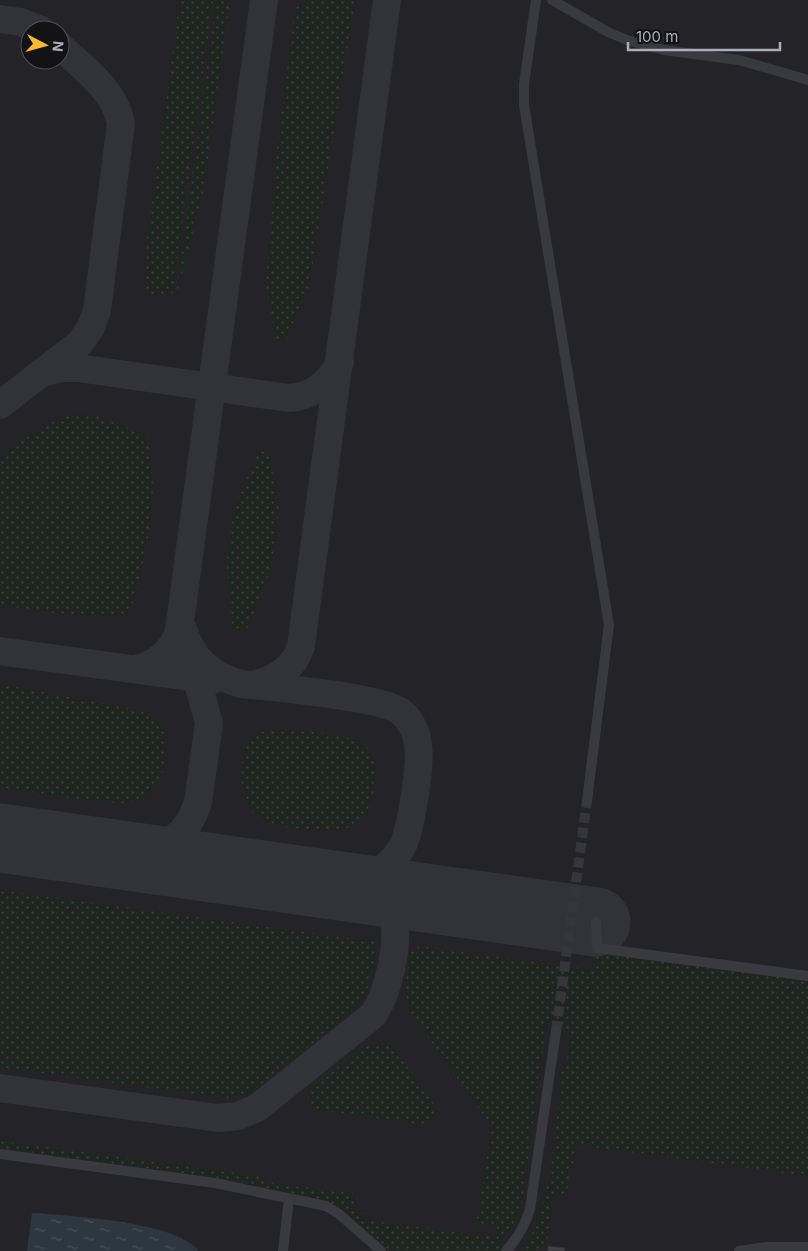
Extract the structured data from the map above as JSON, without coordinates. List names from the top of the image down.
{
  "scale_bar": "100 m",
  "north": "right"
}
